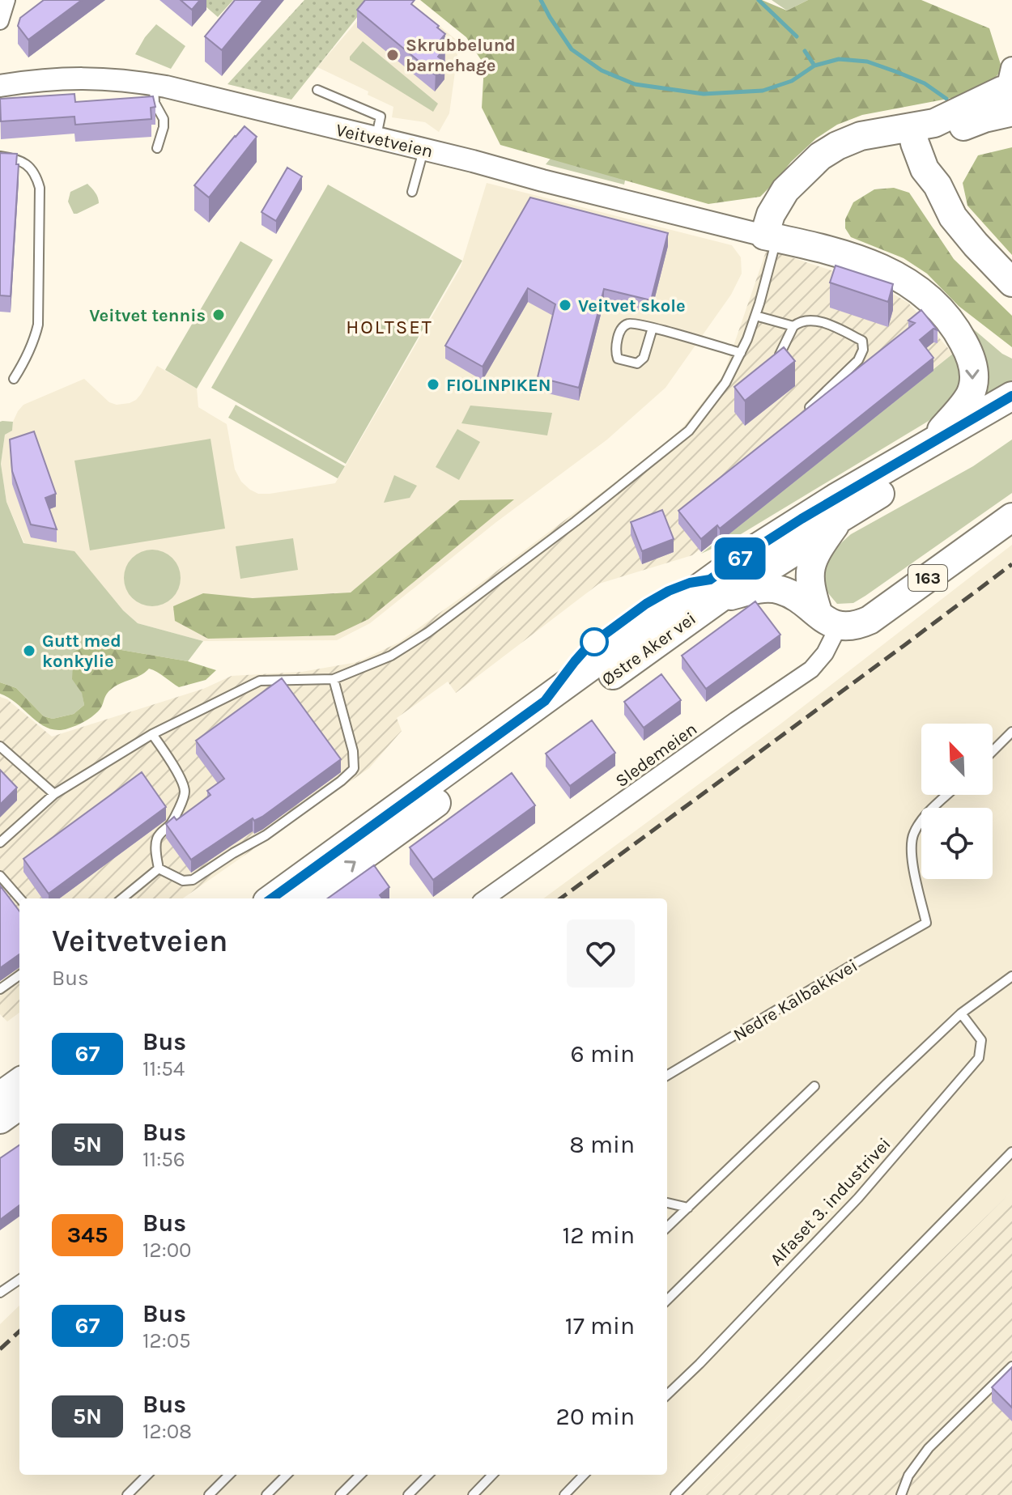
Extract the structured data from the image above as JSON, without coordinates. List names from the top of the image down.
{
  "streets": {
    "highway": ["163", "Østre Aker vei"],
    "street": ["Veitvetveien", "Sledemeien"],
    "lane": ["Nedre Kalbakkvei", "Alfaset 3. industrivei"]
  },
  "crossings": [
    ["163", "Sledemeien"]
  ],
  "districts": ["HOLTSET"],
  "places": [
    "Skrubbelund barnehage",
    "Veitvet skole",
    "Veitvet tennis",
    "FIOLINPIKEN",
    "Gutt med konkylie"
  ],
  "lines": ["bus line 67"],
  "north": "top left",
  "page": {
    "on_map": "67",
    "heading": ["Veitvetveien", "Bus"],
    "list": [
      {
        "mark": "67",
        "name": "Bus",
        "note": "11:54",
        "value": "6 min"
      },
      {
        "mark": "5N",
        "name": "Bus",
        "note": "11:56",
        "value": "8 min"
      },
      {
        "mark": "345",
        "name": "Bus",
        "note": "12:00",
        "value": "12 min"
      },
      {
        "mark": "67",
        "name": "Bus",
        "note": "12:05",
        "value": "17 min"
      },
      {
        "mark": "5N",
        "name": "Bus",
        "note": "12:08",
        "value": "20 min"
      }
    ]
  }
}
